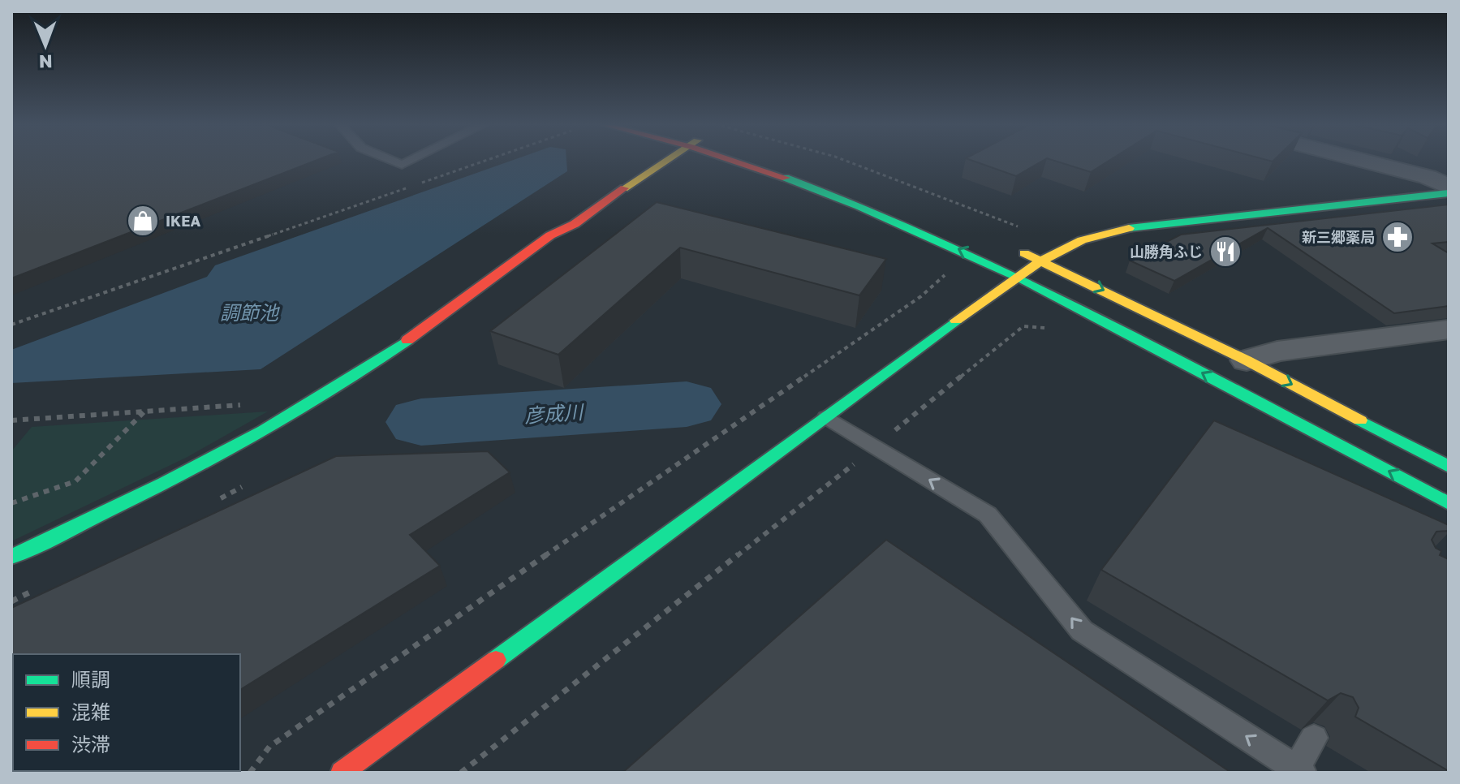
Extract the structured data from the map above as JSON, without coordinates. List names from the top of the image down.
{
  "water": ["調節池", "彦成川"],
  "places": {
    "shop": ["IKEA"],
    "pharmacy": ["新三郷薬局"],
    "restaurant": ["山勝角ふじ"]
  },
  "legend": ["順調", "混雑", "渋滞"],
  "north": "bottom"
}
